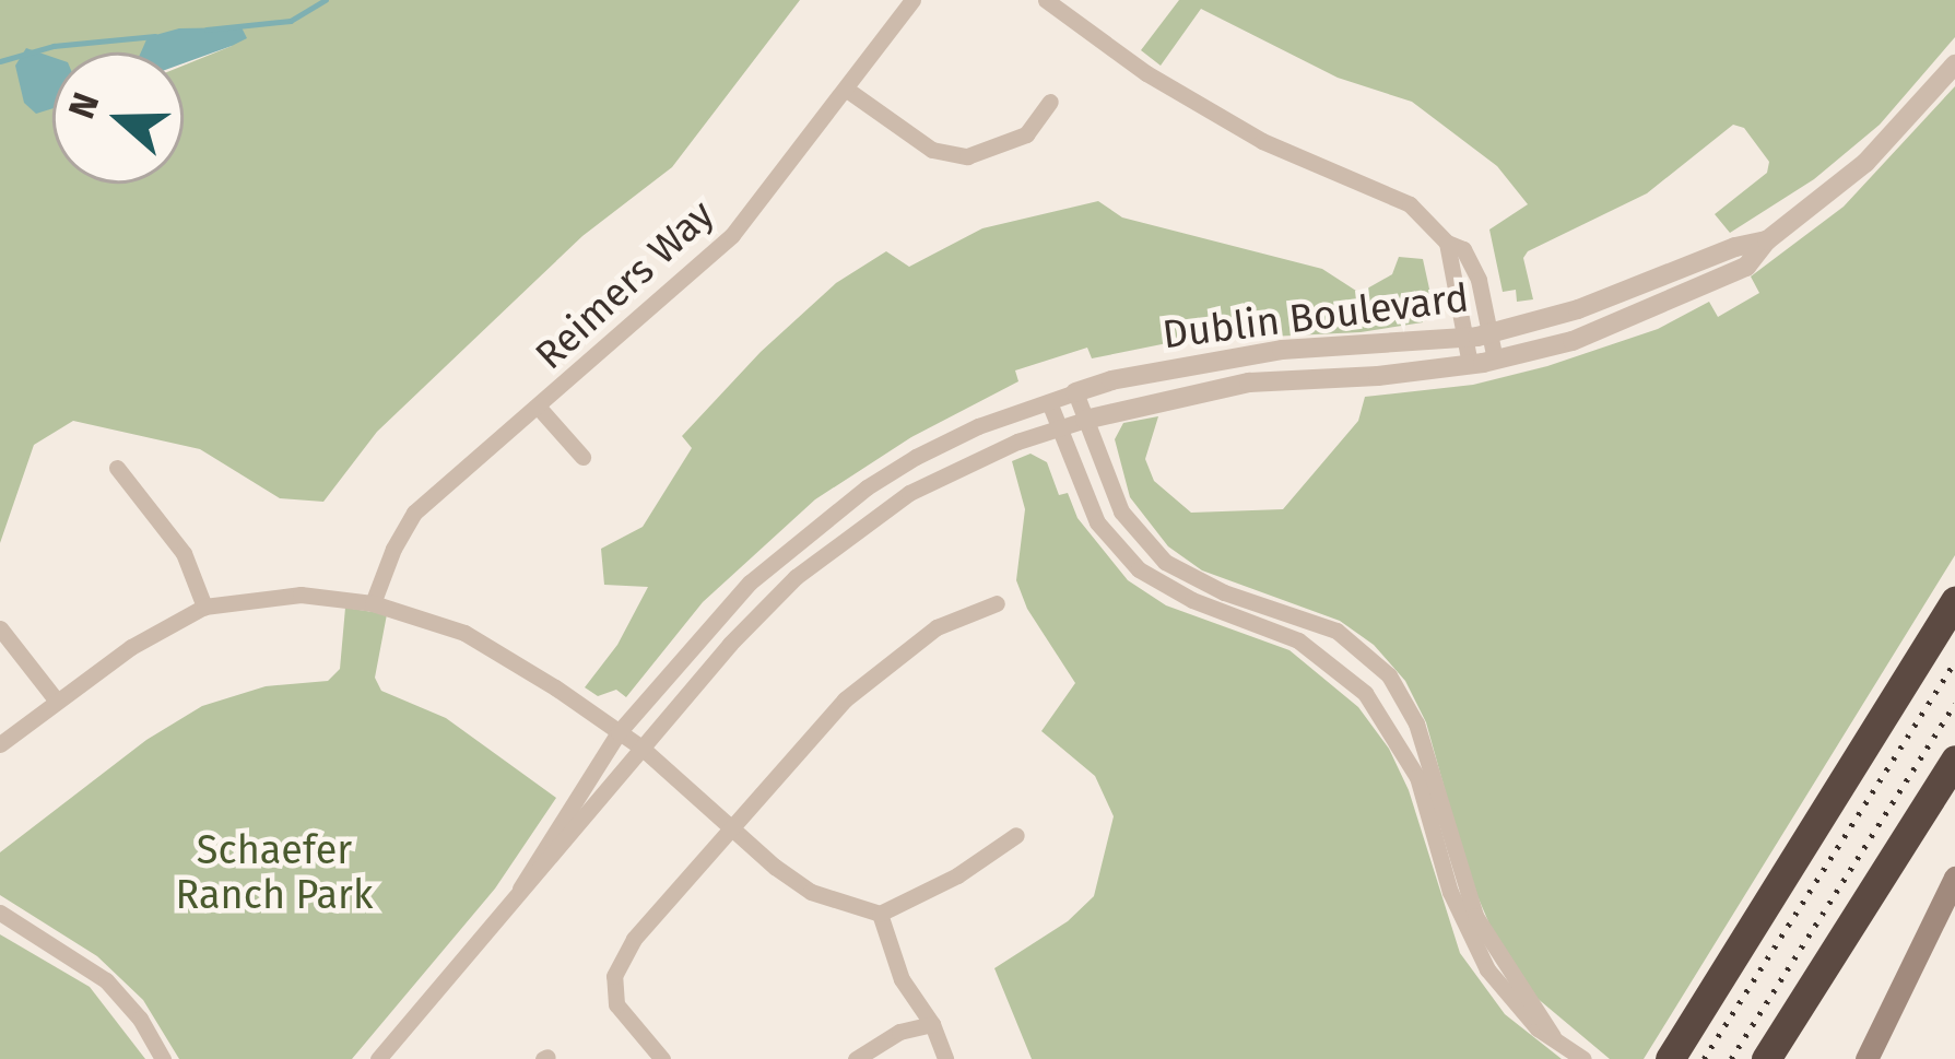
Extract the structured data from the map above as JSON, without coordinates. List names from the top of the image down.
{
  "streets": {
    "street": ["Reimers Way", "Dublin Boulevard"]
  },
  "parks": ["Schaefer Ranch Park"],
  "north": "left"
}
